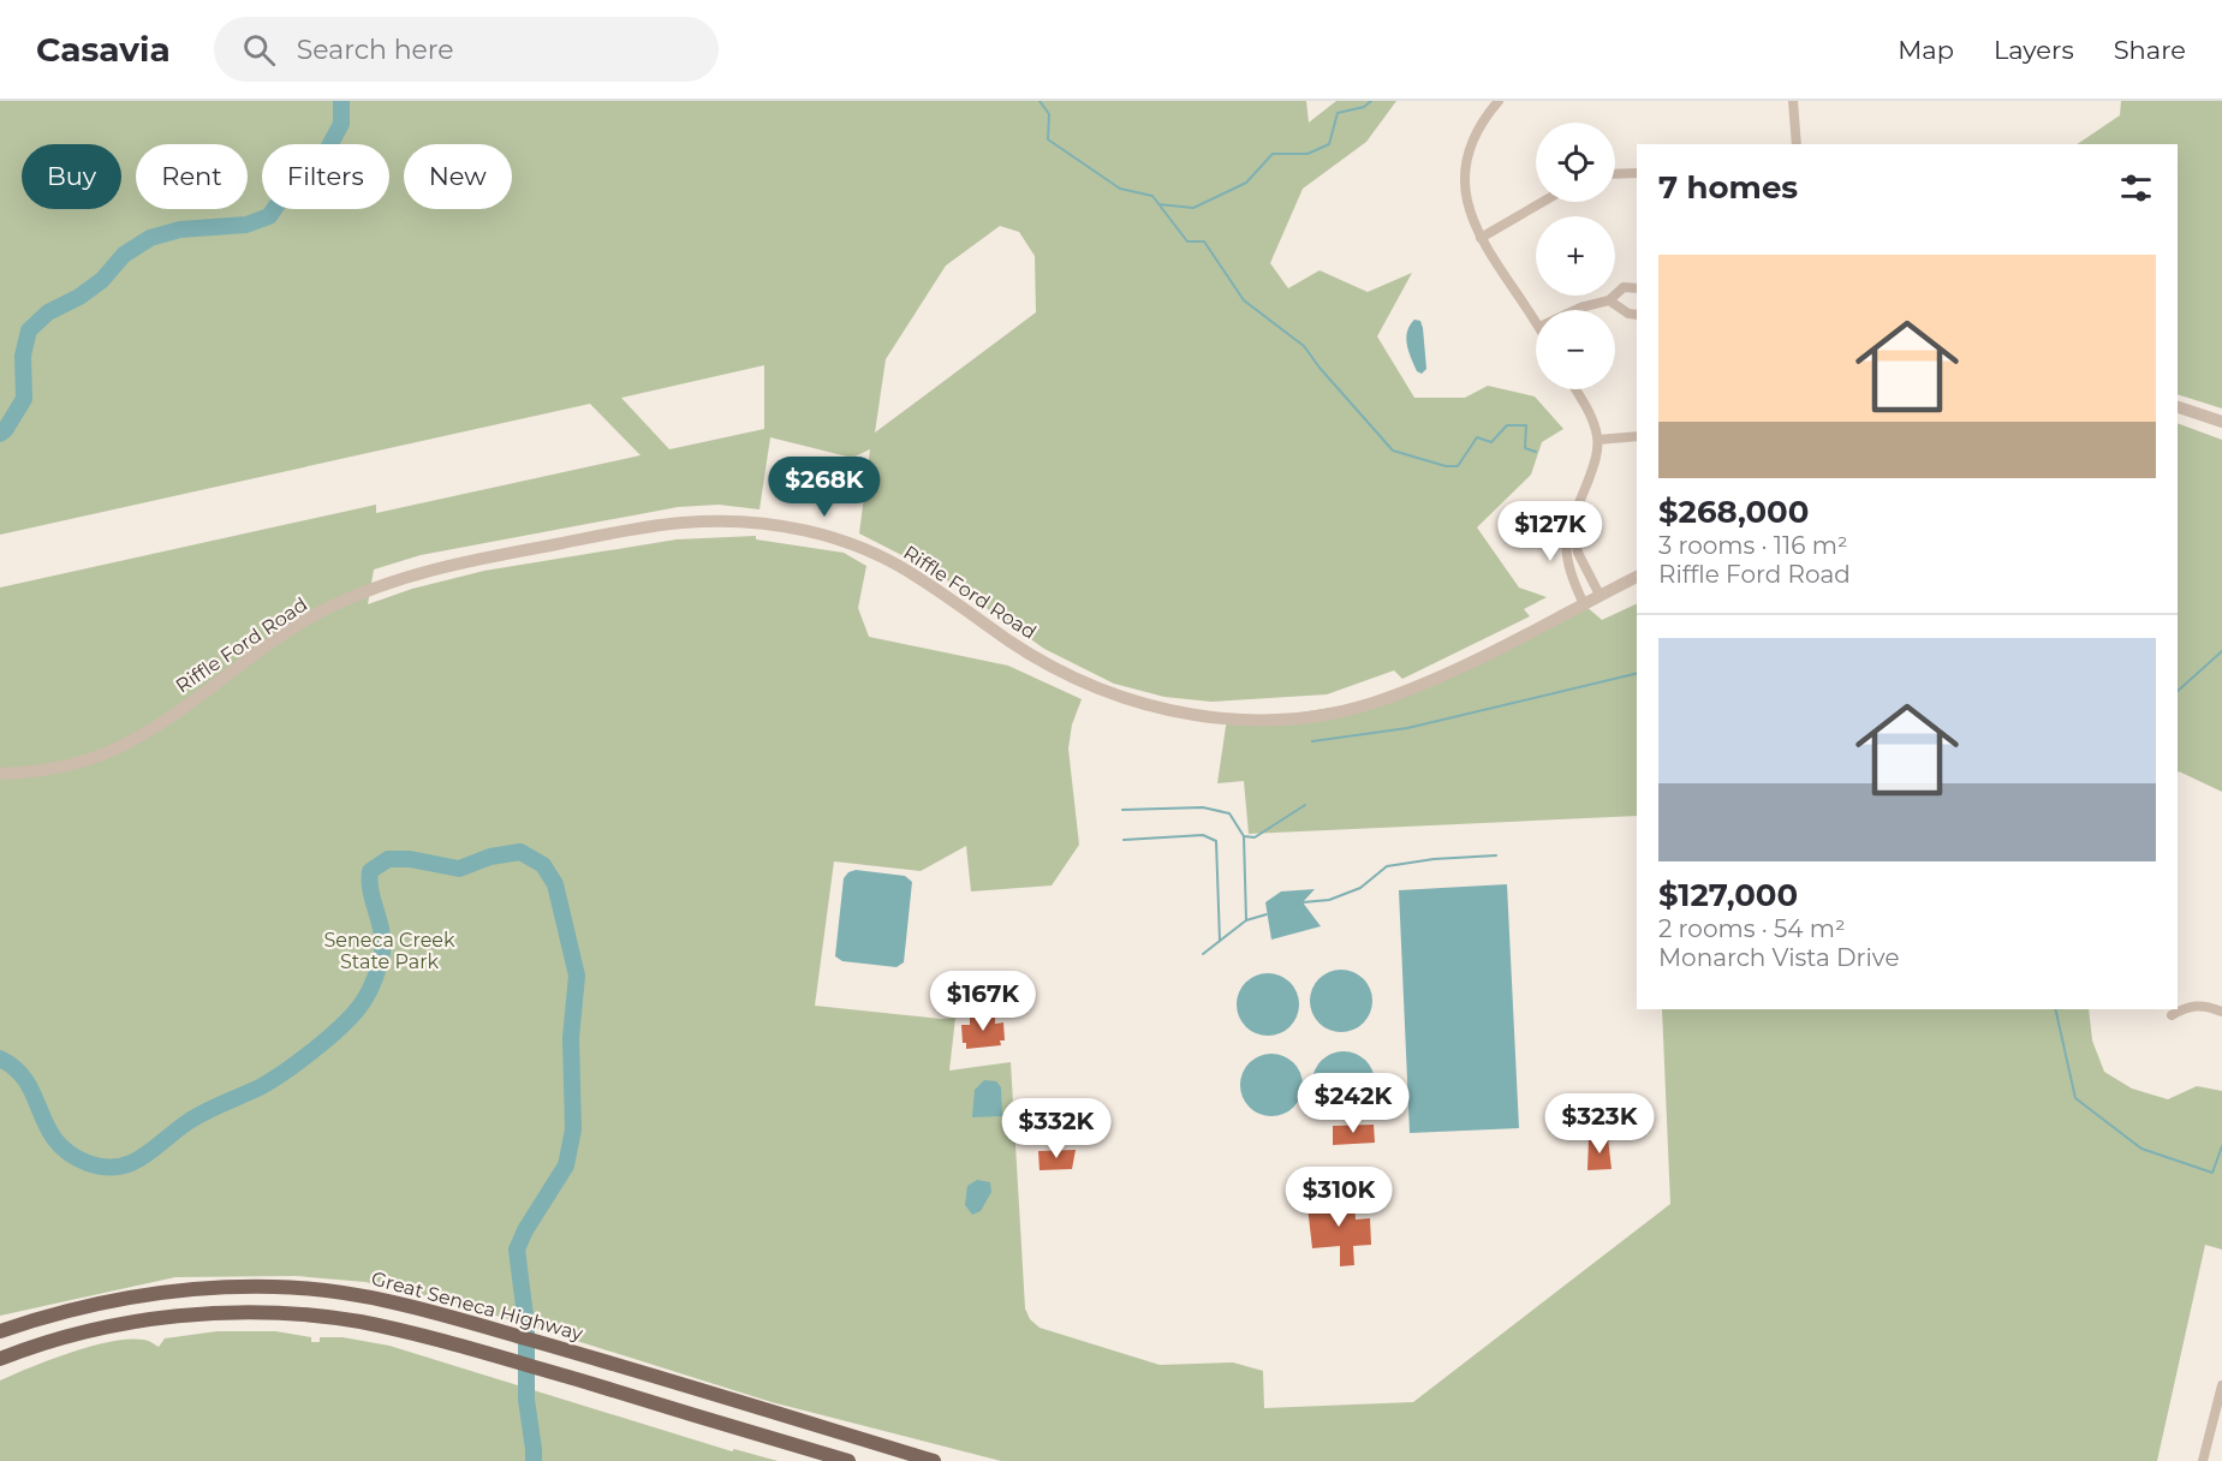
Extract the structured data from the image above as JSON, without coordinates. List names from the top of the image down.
{
  "streets": {
    "main road": ["Great Seneca Highway"],
    "street": ["Riffle Ford Road"]
  },
  "parks": ["Seneca Creek State Park"],
  "page": {
    "header": "Casavia",
    "search": "Search here",
    "nav": ["Map", "Layers", "Share"],
    "map_buttons": ["+", "−"],
    "chip": [
      "Buy",
      "Rent",
      "Filters",
      "New"
    ],
    "heading": "7 homes",
    "list": [
      {
        "name": "$268,000",
        "note": "3 rooms · 116 m² · Riffle Ford Road"
      },
      {
        "name": "$127,000",
        "note": "2 rooms · 54 m² · Monarch Vista Drive"
      }
    ],
    "price": [
      "$268K",
      "$127K",
      "$167K",
      "$242K",
      "$323K",
      "$332K",
      "$310K"
    ]
  }
}
